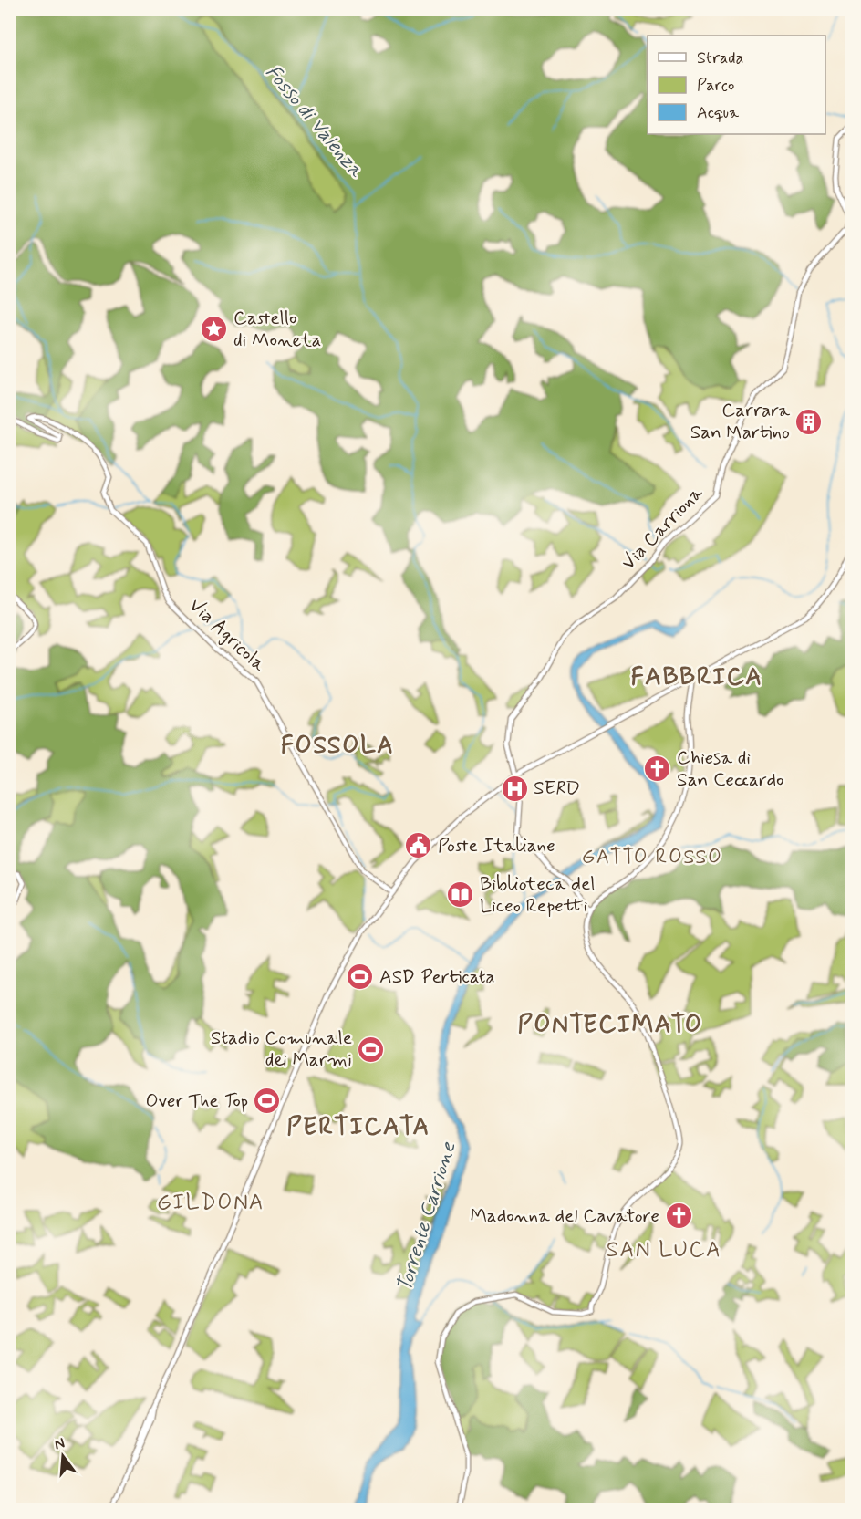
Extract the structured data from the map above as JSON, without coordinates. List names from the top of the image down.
{
  "streets": {
    "main road": ["Via Carriona", "Via Agricola"]
  },
  "districts": [
    "FABBRICA",
    "FOSSOLA",
    "GATTO ROSSO",
    "PONTECIMATO",
    "PERTICATA",
    "GILDONA",
    "SAN LUCA"
  ],
  "water": ["Fosso di Valenza", "Torrente Carrione"],
  "places": {
    "place": ["Castello di Moneta"],
    "building": ["Carrara San Martino"],
    "church": ["Chiesa di San Ceccardo", "Madonna del Cavatore"],
    "hospital": ["SERD"],
    "public building": ["Poste Italiane"],
    "library": ["Biblioteca del Liceo Repetti"],
    "sports": ["ASD Perticata", "Stadio Comunale dei Marmi", "Over The Top"]
  },
  "legend": ["Strada", "Parco", "Acqua"],
  "north": "top"
}
